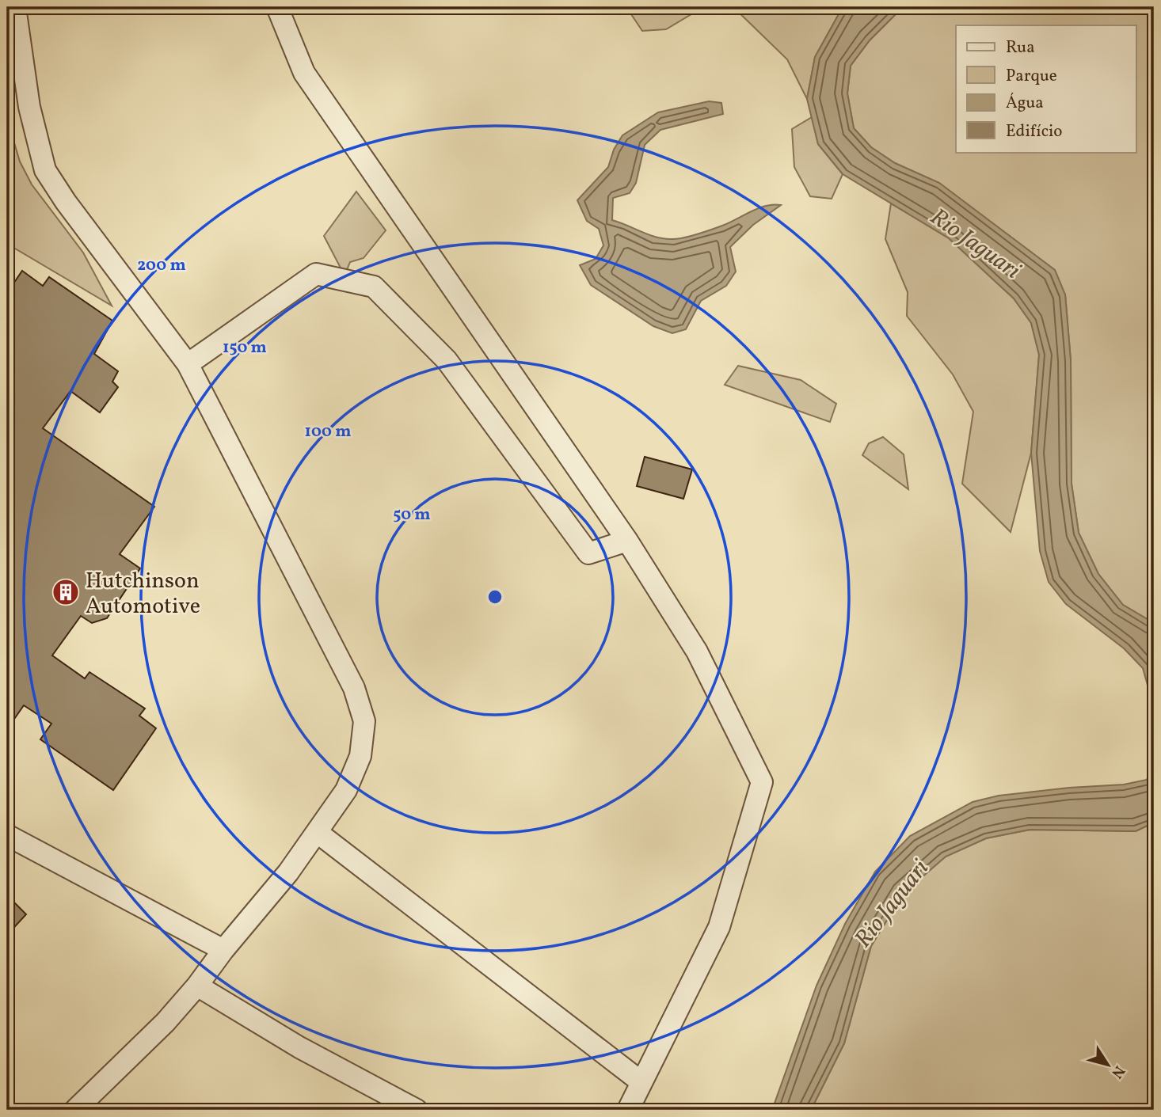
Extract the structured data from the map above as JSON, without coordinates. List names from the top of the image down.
{
  "water": ["Rio Jaguari"],
  "places": {
    "building": ["Hutchinson Automotive"]
  },
  "legend": [
    "Rua",
    "Parque",
    "Água",
    "Edifício"
  ],
  "north": "bottom right",
  "rings": [
    "200 m",
    "150 m",
    "100 m",
    "50 m"
  ]
}
